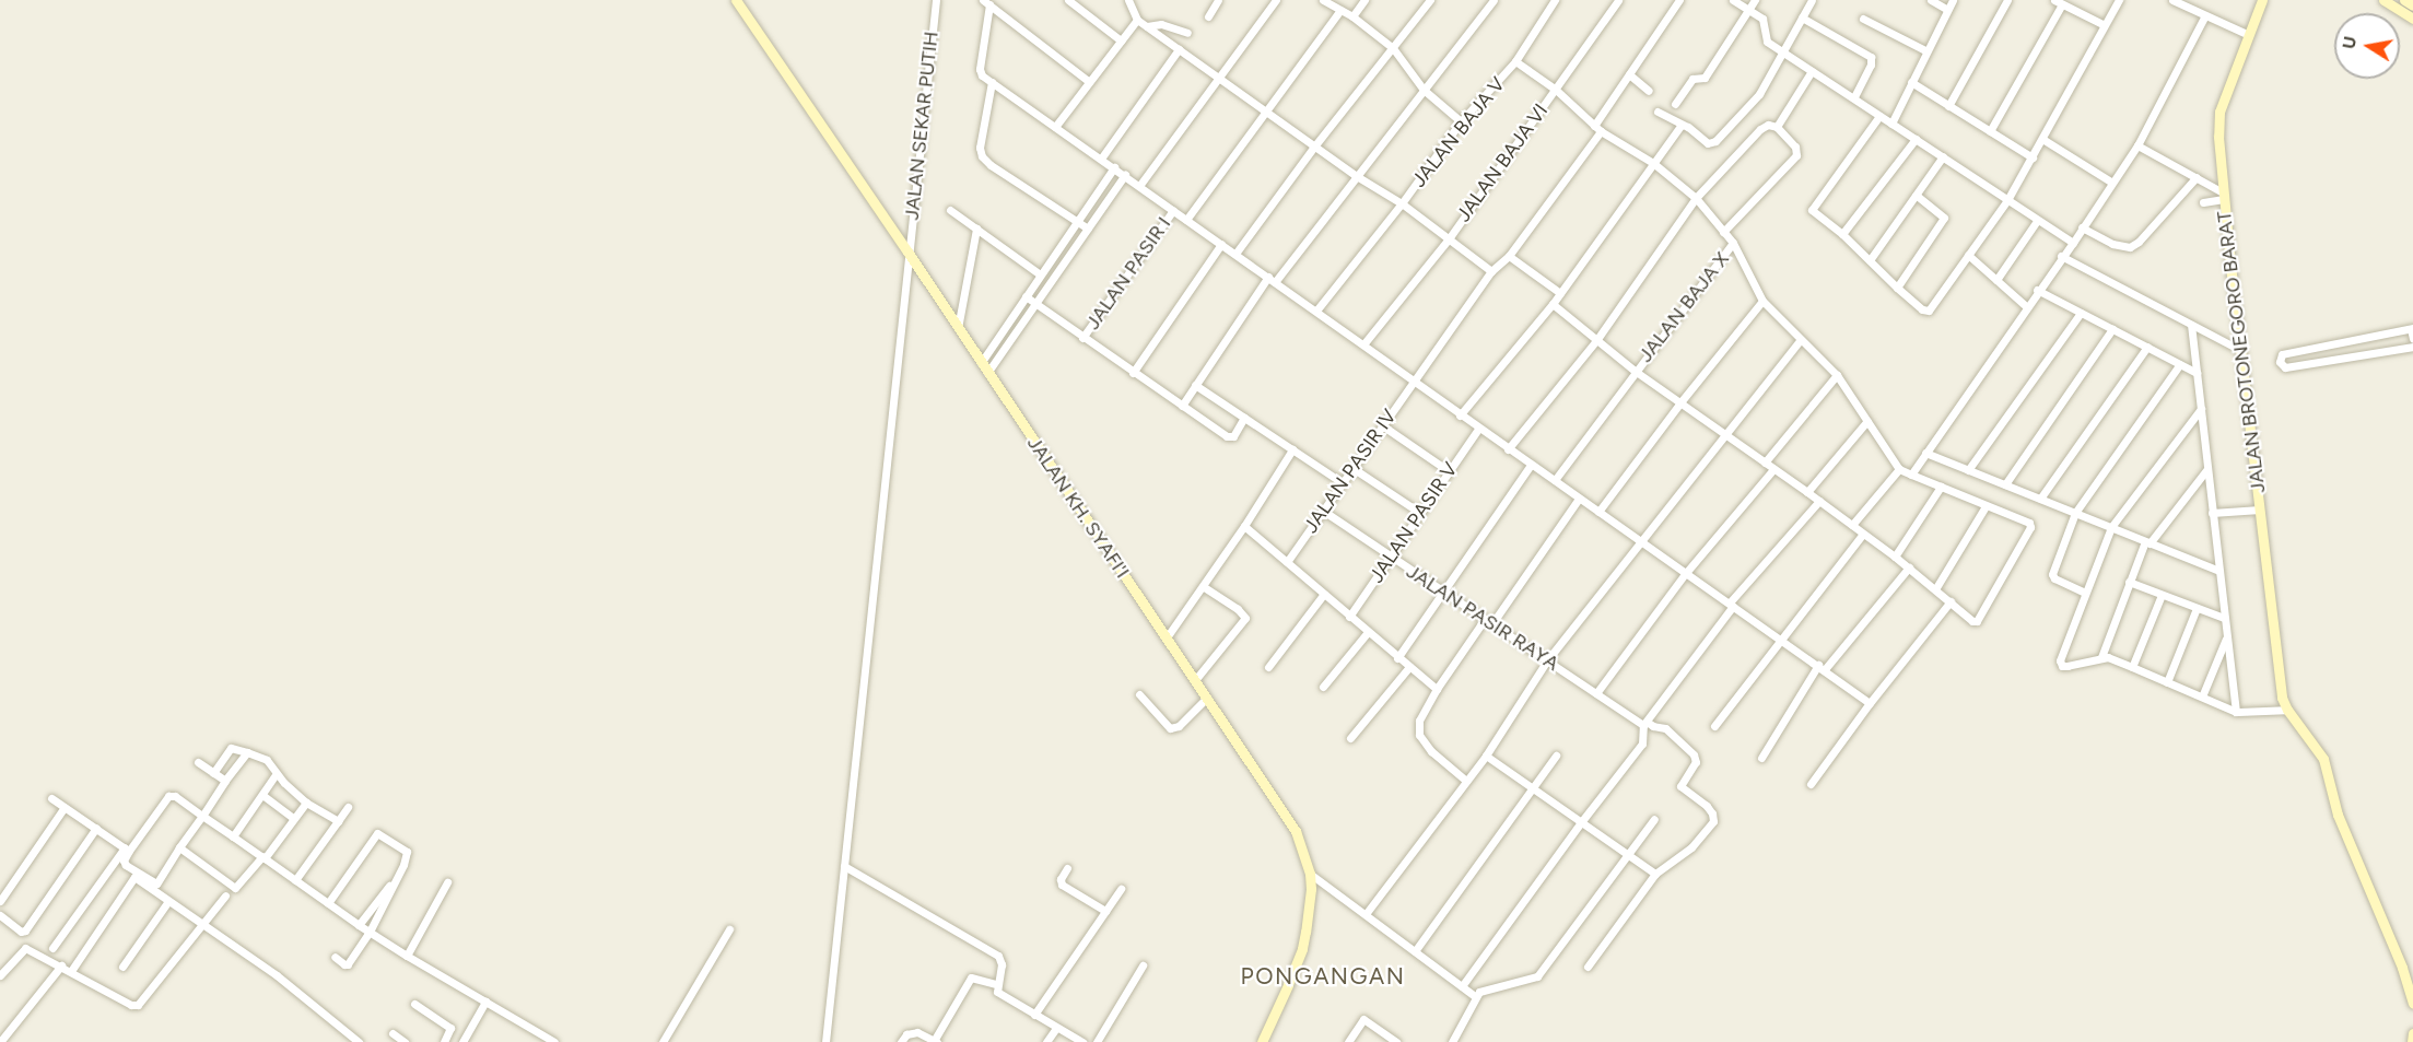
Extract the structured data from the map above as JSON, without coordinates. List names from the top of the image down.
{
  "streets": {
    "main road": ["JALAN BROTONEGORO BARAT", "JALAN KH. SYAFI'I"],
    "street": [
      "JALAN SEKAR PUTIH",
      "JALAN BAJA V",
      "JALAN BAJA VI",
      "JALAN PASIR I",
      "JALAN BAJA X",
      "JALAN PASIR IV",
      "JALAN PASIR V",
      "JALAN PASIR RAYA"
    ]
  },
  "crossings": [
    ["JALAN SEKAR PUTIH", "JALAN KH. SYAFI'I"],
    ["JALAN PASIR IV", "JALAN PASIR RAYA"],
    ["JALAN PASIR V", "JALAN PASIR RAYA"]
  ],
  "districts": ["PONGANGAN"],
  "north": "left"
}
